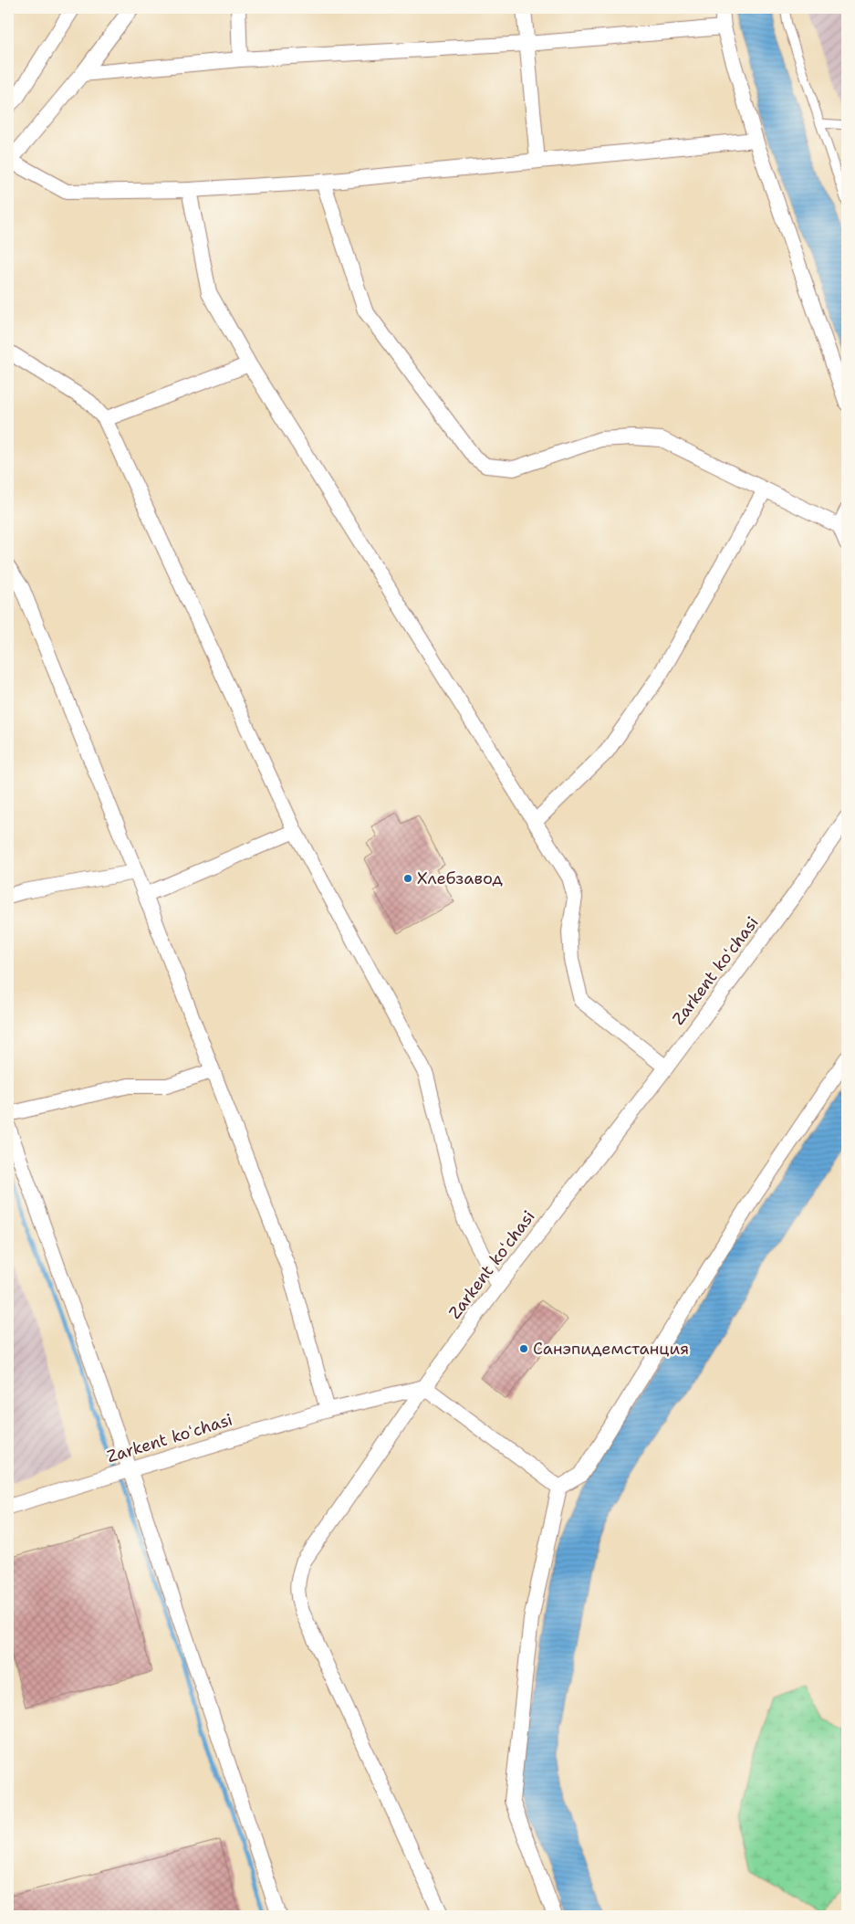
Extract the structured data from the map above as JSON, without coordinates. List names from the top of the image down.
{
  "streets": {
    "street": ["Zarkent koʻchasi"]
  },
  "places": ["Хлебзавод", "Санэпидемстанция"]
}
